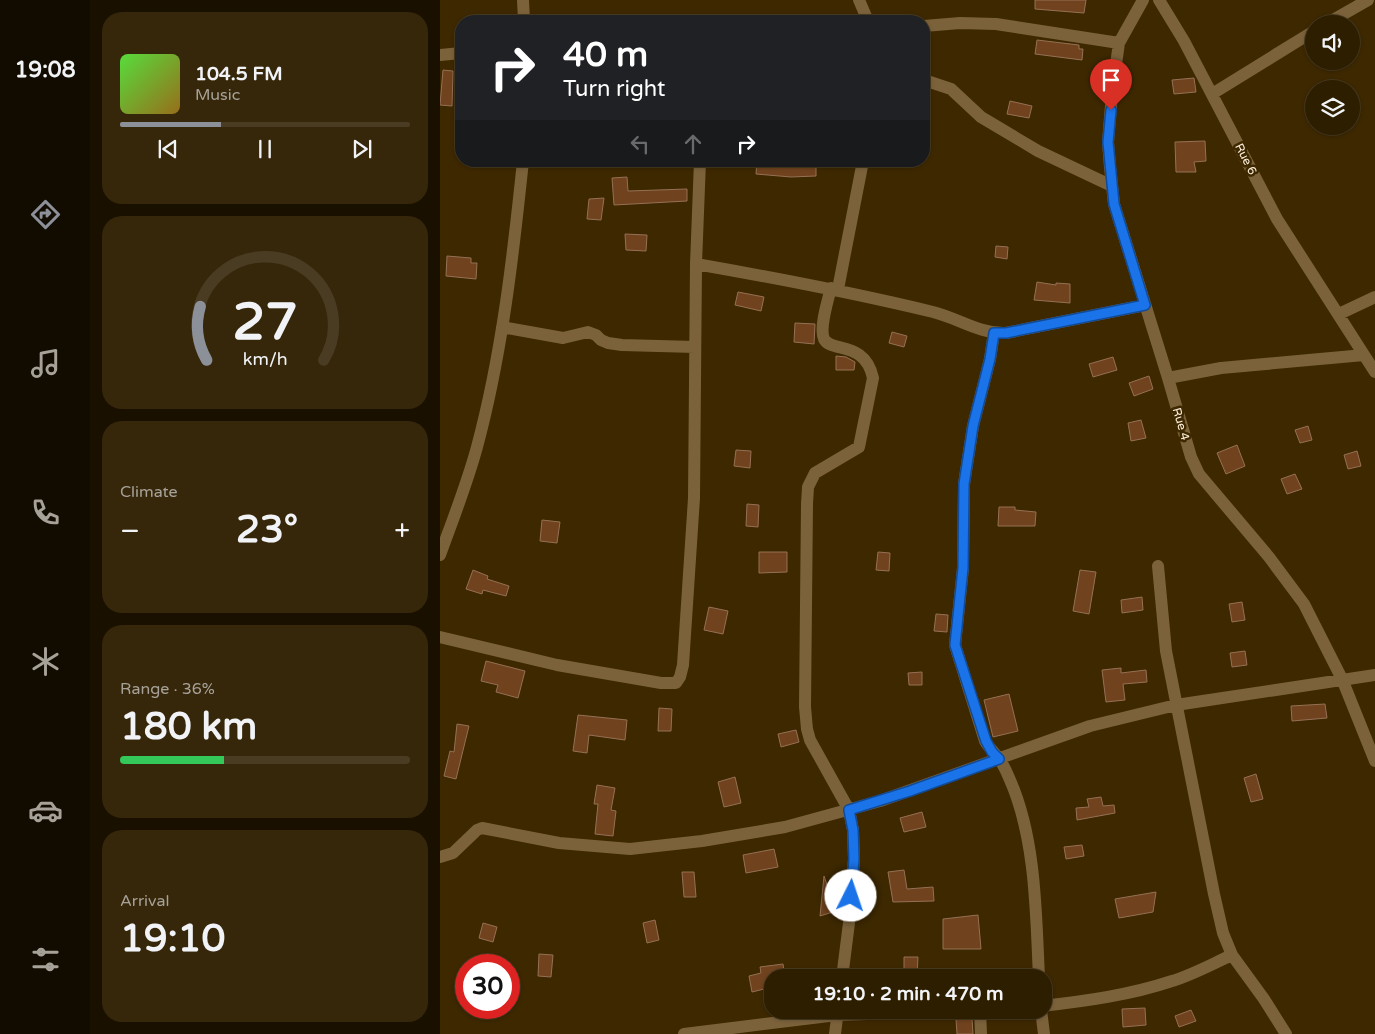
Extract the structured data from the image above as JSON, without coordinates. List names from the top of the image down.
{
  "streets": {
    "street": ["Rue 6", "Rue 4"]
  },
  "page": {
    "tabs": "19:08",
    "turn": ["40 m", "Turn right"],
    "song": ["104.5 FM", "Music"],
    "tile": [
      "Climate",
      ["Range · 36%", "180 km"],
      ["Arrival", "19:10"]
    ],
    "heat": ["−", "23°", "+"],
    "limit": "30",
    "trip": "19:10 · 2 min · 470 m",
    "gauge": ["27", "km/h"]
  }
}
